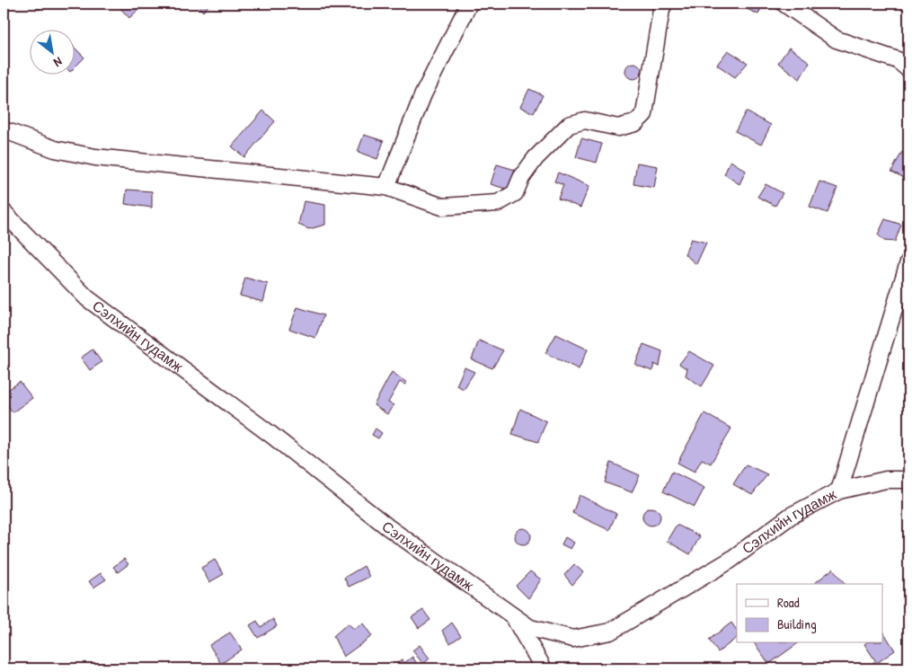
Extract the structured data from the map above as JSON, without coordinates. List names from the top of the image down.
{
  "streets": {
    "street": ["Сэлхийн гудамж"]
  },
  "legend": ["Road", "Building"],
  "north": "bottom right"
}
